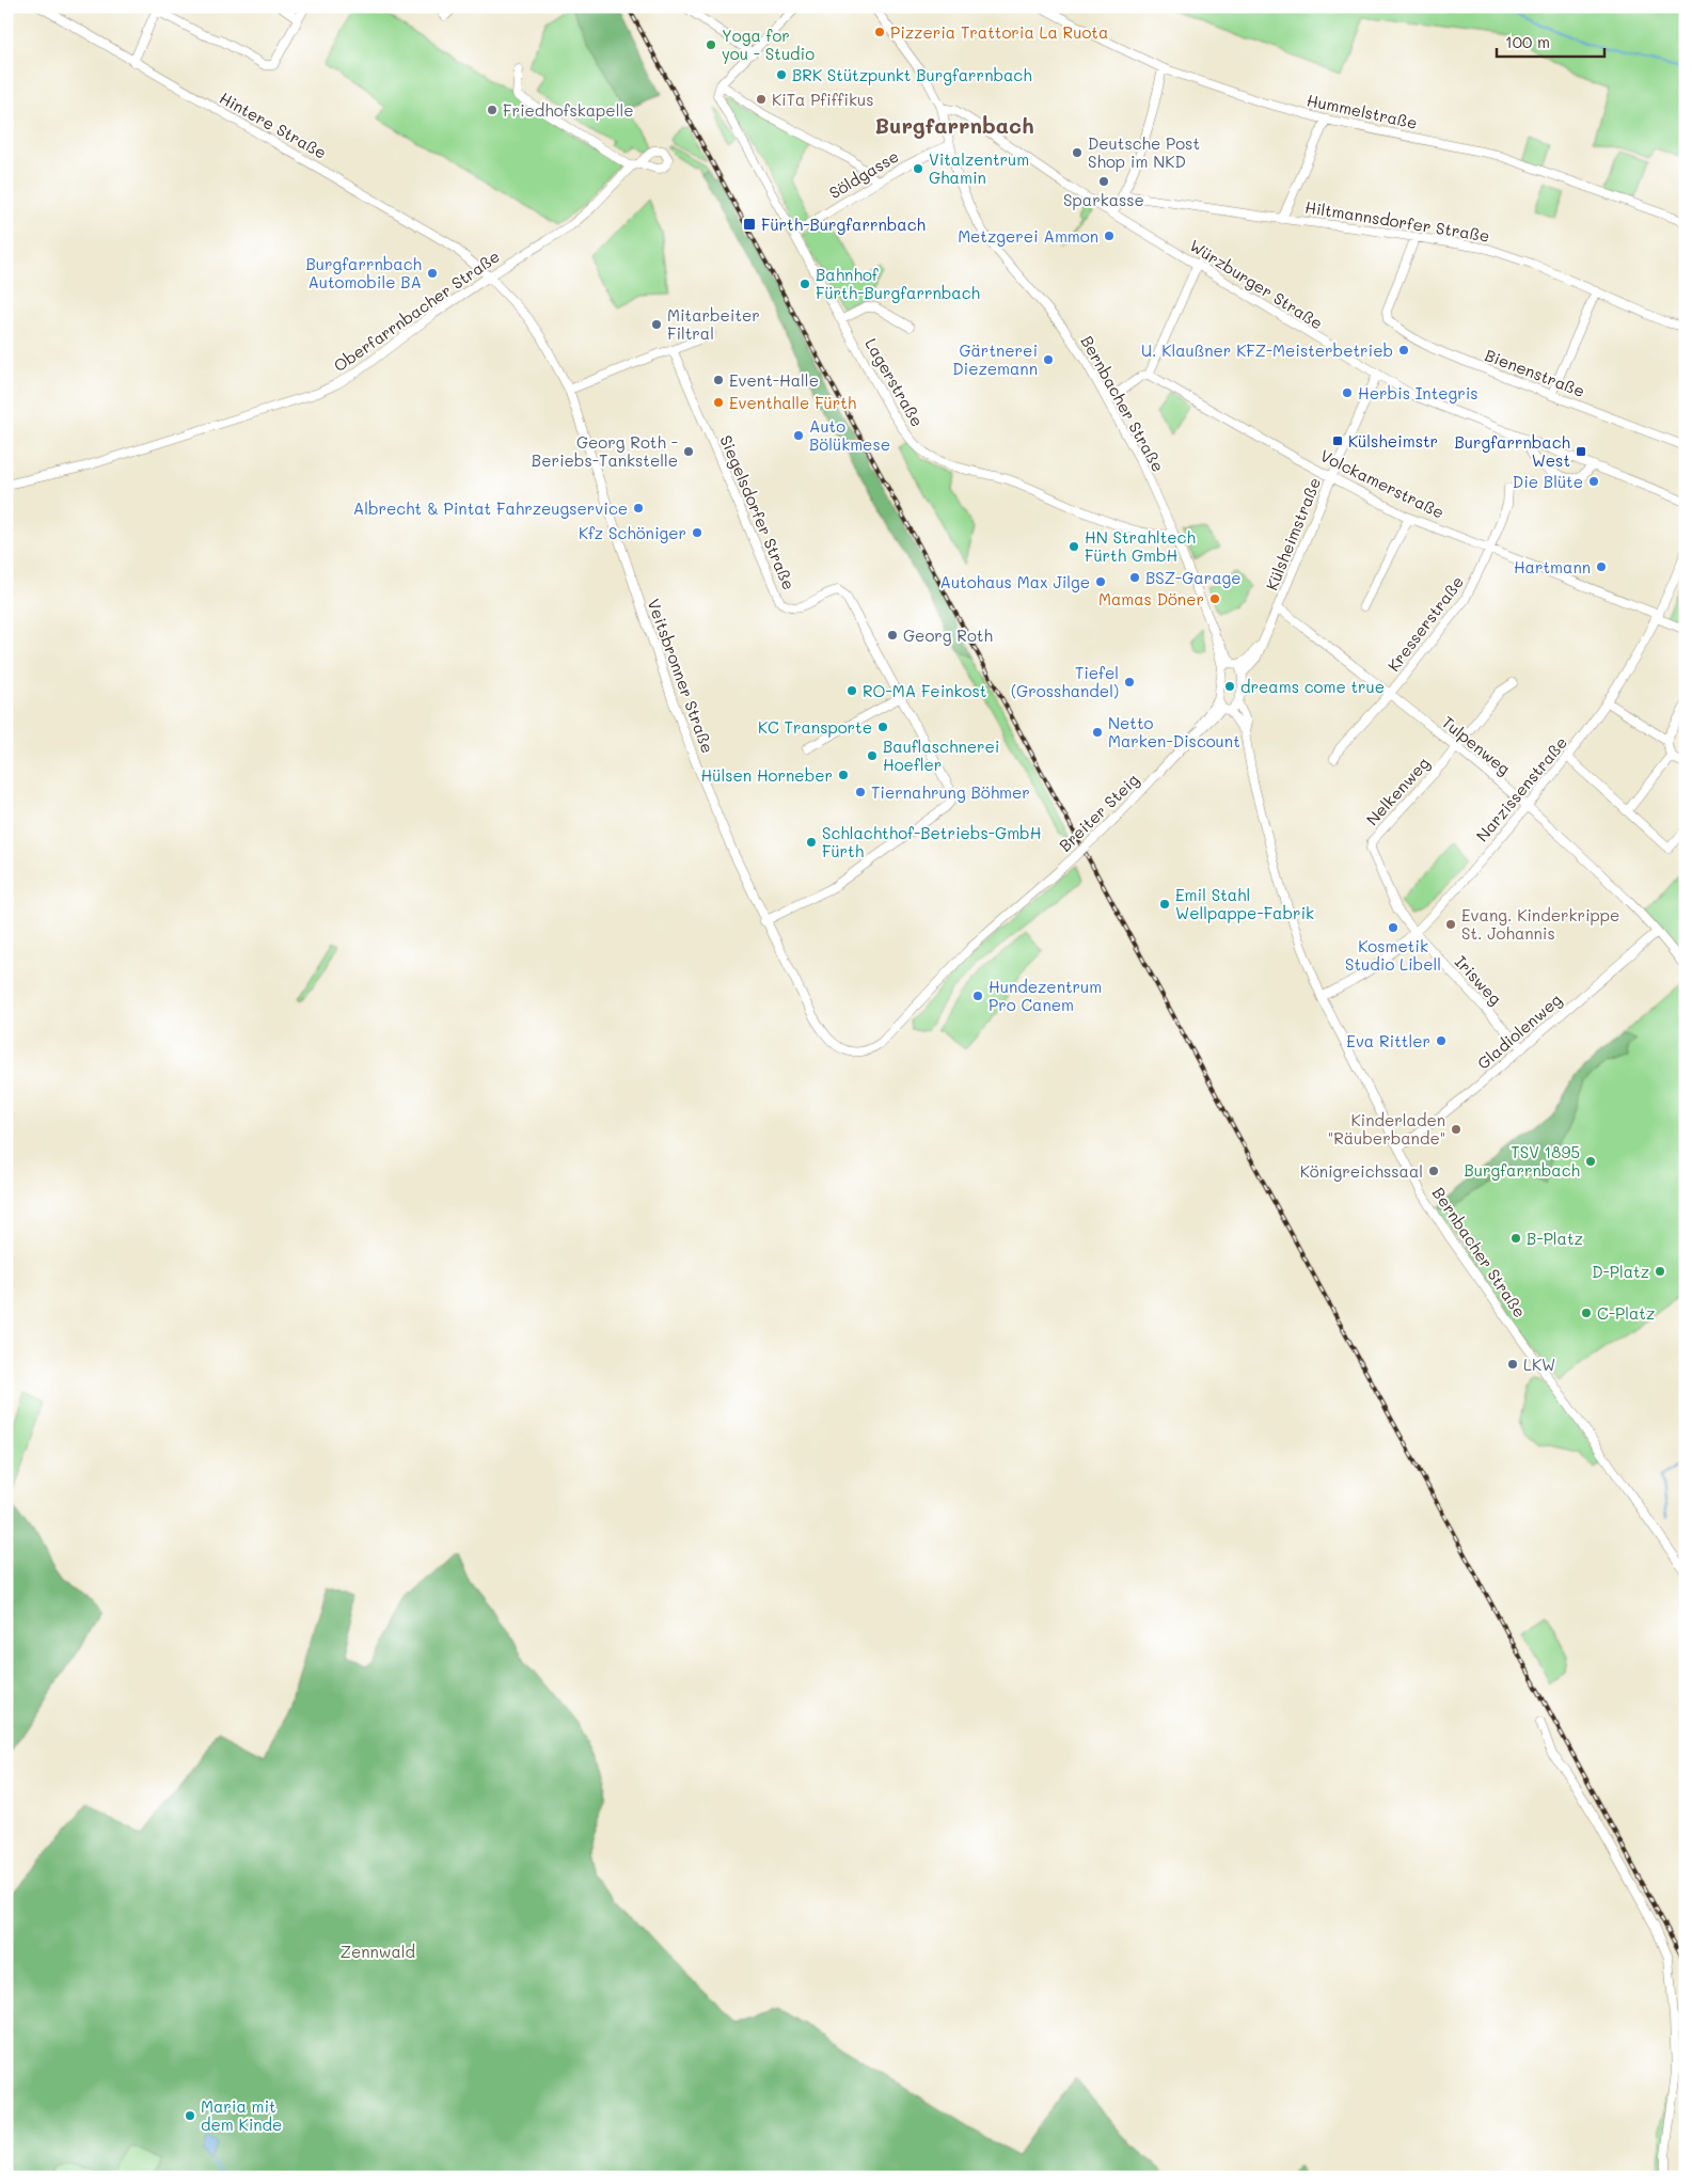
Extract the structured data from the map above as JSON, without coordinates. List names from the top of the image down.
{
  "streets": {
    "street": [
      "Hummelstraße",
      "Hintere Straße",
      "Söldgasse",
      "Hiltmannsdorfer Straße",
      "Würzburger Straße",
      "Oberfarrnbacher Straße",
      "Bienenstraße",
      "Lagerstraße",
      "Bernbacher Straße",
      "Volckamerstraße",
      "Siegelsdorfer Straße",
      "Külsheimstraße",
      "Kresserstraße",
      "Veitsbronner Straße",
      "Tulpenweg",
      "Narzissenstraße",
      "Nelkenweg",
      "Breiter Steig",
      "Irisweg",
      "Gladiolenweg"
    ]
  },
  "crossings": [
    ["Hintere Straße", "Oberfarrnbacher Straße"],
    ["Hintere Straße", "Veitsbronner Straße"],
    ["Söldgasse", "Lagerstraße"],
    ["Söldgasse", "Bernbacher Straße"],
    ["Hiltmannsdorfer Straße", "Bienenstraße"],
    ["Würzburger Straße", "Bernbacher Straße"],
    ["Würzburger Straße", "Külsheimstraße"],
    ["Oberfarrnbacher Straße", "Veitsbronner Straße"],
    ["Lagerstraße", "Bernbacher Straße"],
    ["Bernbacher Straße", "Külsheimstraße"],
    ["Bernbacher Straße", "Narzissenstraße"],
    ["Bernbacher Straße", "Breiter Steig"],
    ["Bernbacher Straße", "Gladiolenweg"],
    ["Volckamerstraße", "Külsheimstraße"],
    ["Volckamerstraße", "Kresserstraße"],
    ["Volckamerstraße", "Narzissenstraße"],
    ["Siegelsdorfer Straße", "Veitsbronner Straße"],
    ["Külsheimstraße", "Tulpenweg"],
    ["Kresserstraße", "Tulpenweg"],
    ["Veitsbronner Straße", "Breiter Steig"],
    ["Tulpenweg", "Narzissenstraße"],
    ["Tulpenweg", "Nelkenweg"],
    ["Tulpenweg", "Gladiolenweg"],
    ["Narzissenstraße", "Nelkenweg"],
    ["Narzissenstraße", "Irisweg"],
    ["Nelkenweg", "Irisweg"],
    ["Irisweg", "Gladiolenweg"]
  ],
  "districts": ["Burgfarrnbach"],
  "parks": ["Zennwald"],
  "places": {
    "other": [
      "Pizzeria Trattoria La Ruota",
      "Yoga for you - Studio",
      "BRK Stützpunkt Burgfarrnbach",
      "KiTa Pfiffikus",
      "Friedhofskapelle",
      "Deutsche Post Shop im NKD",
      "Vitalzentrum Ghamin",
      "Sparkasse",
      "Metzgerei Ammon",
      "Burgfarrnbach Automobile BA",
      "Bahnhof Fürth-Burgfarrnbach",
      "Mitarbeiter Filtral",
      "U. Klaußner KFZ-Meisterbetrieb",
      "Gärtnerei Diezemann",
      "Event-Halle",
      "Herbis Integris",
      "Eventhalle Fürth",
      "Auto Bölükmese",
      "Georg Roth - Beriebs-Tankstelle",
      "Die Blüte",
      "Albrecht & Pintat Fahrzeugservice",
      "Kfz Schöniger",
      "HN Strahltech Fürth GmbH",
      "Hartmann",
      "BSZ-Garage",
      "Autohaus Max Jilge",
      "Mamas Döner",
      "Georg Roth",
      "Tiefel (Grosshandel)",
      "dreams come true",
      "RO-MA Feinkost",
      "KC Transporte",
      "Netto Marken-Discount",
      "Bauflaschnerei Hoefler",
      "Hülsen Horneber",
      "Tiernahrung Böhmer",
      "Schlachthof-Betriebs-GmbH Fürth",
      "Emil Stahl Wellpappe-Fabrik",
      "Evang. Kinderkrippe St. Johannis",
      "Kosmetik Studio Libell",
      "Hundezentrum Pro Canem",
      "Eva Rittler",
      "Kinderladen \"Räuberbande\"",
      "TSV 1895 Burgfarrnbach",
      "Königreichssaal",
      "B-Platz",
      "D-Platz",
      "C-Platz",
      "LKW",
      "Maria mit dem Kinde"
    ],
    "transit": ["Fürth-Burgfarrnbach", "Külsheimstr", "Burgfarrnbach West"]
  },
  "scale_bar": "100 m"
}
